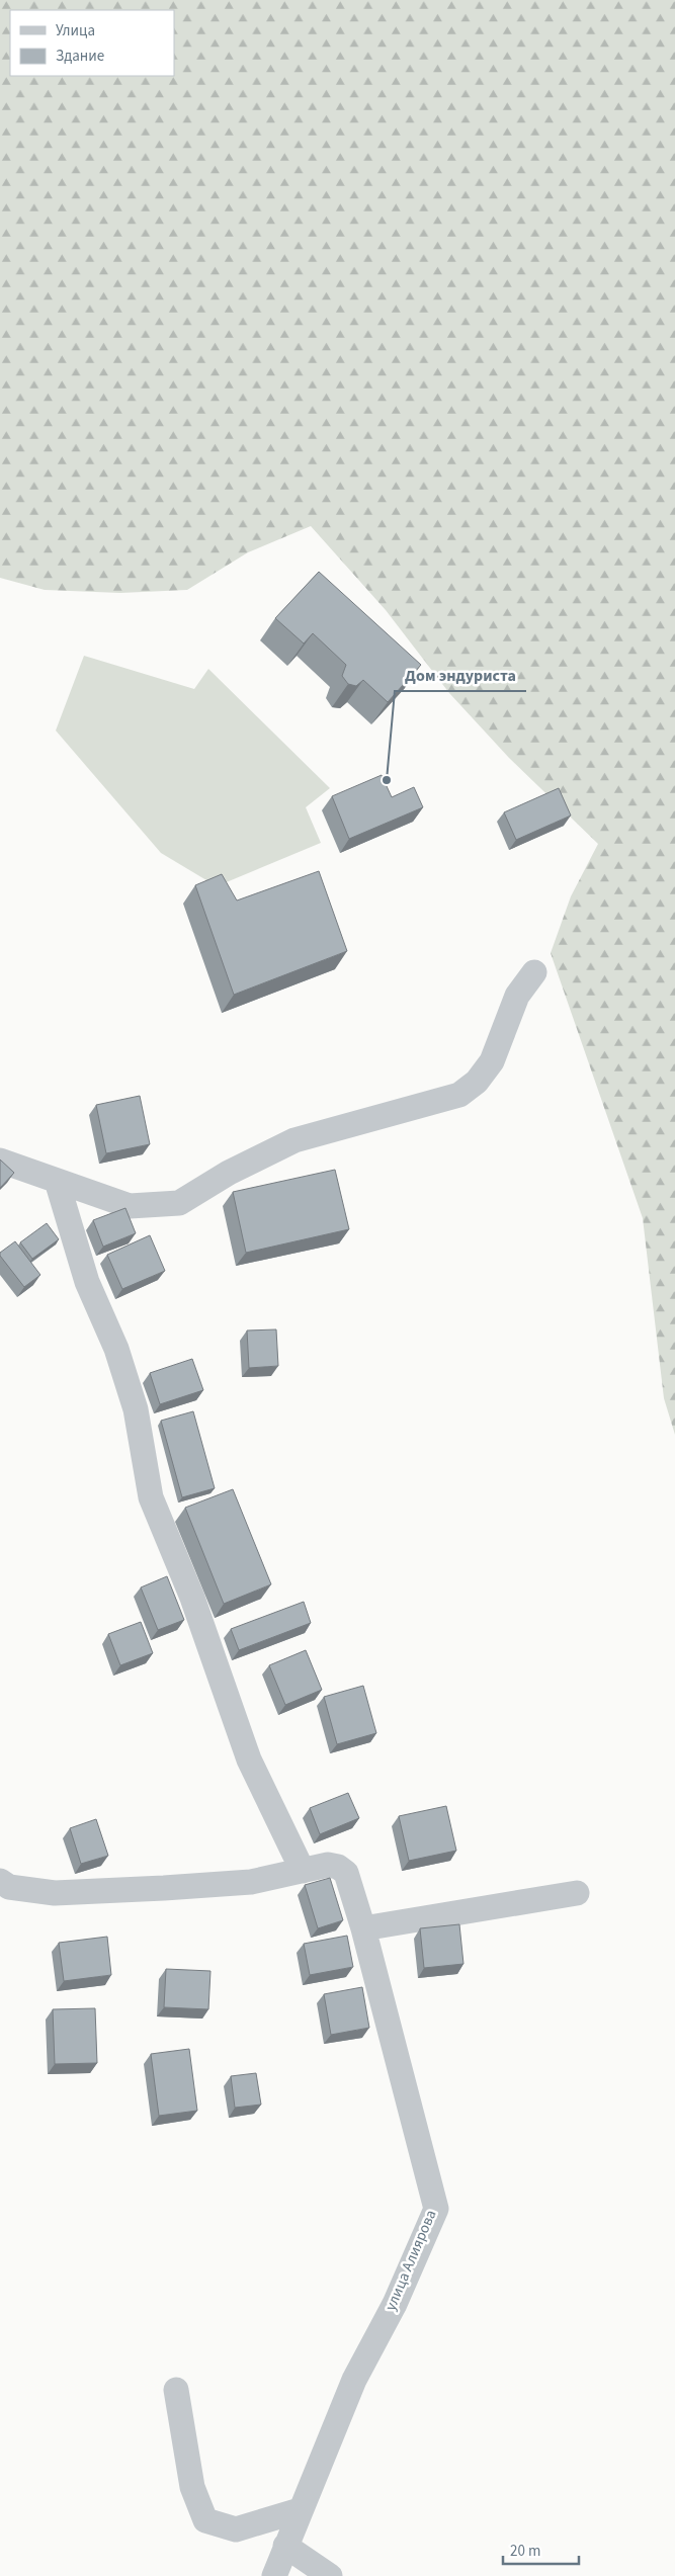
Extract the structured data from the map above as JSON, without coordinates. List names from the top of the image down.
{
  "streets": {
    "street": ["улица Алиярова"]
  },
  "places": ["Дом эндуриста"],
  "legend": ["Улица", "Здание"],
  "scale_bar": "20 m"
}
